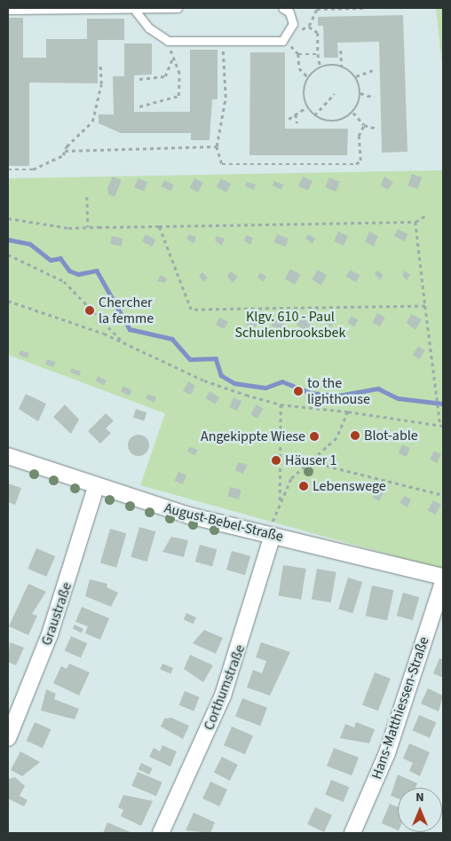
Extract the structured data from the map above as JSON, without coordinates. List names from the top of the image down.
{
  "streets": {
    "street": [
      "August-Bebel-Straße",
      "Graustraße",
      "Corthumstraße",
      "Hans-Matthiessen-Straße"
    ]
  },
  "crossings": [
    ["August-Bebel-Straße", "Graustraße"],
    ["August-Bebel-Straße", "Corthumstraße"]
  ],
  "parks": ["Klgv. 610 - Paul Schulenbrooksbek"],
  "places": [
    "Chercher la femme",
    "to the lighthouse",
    "Blot-able",
    "Angekippte Wiese",
    "Häuser 1",
    "Lebenswege"
  ],
  "north": "top"
}
